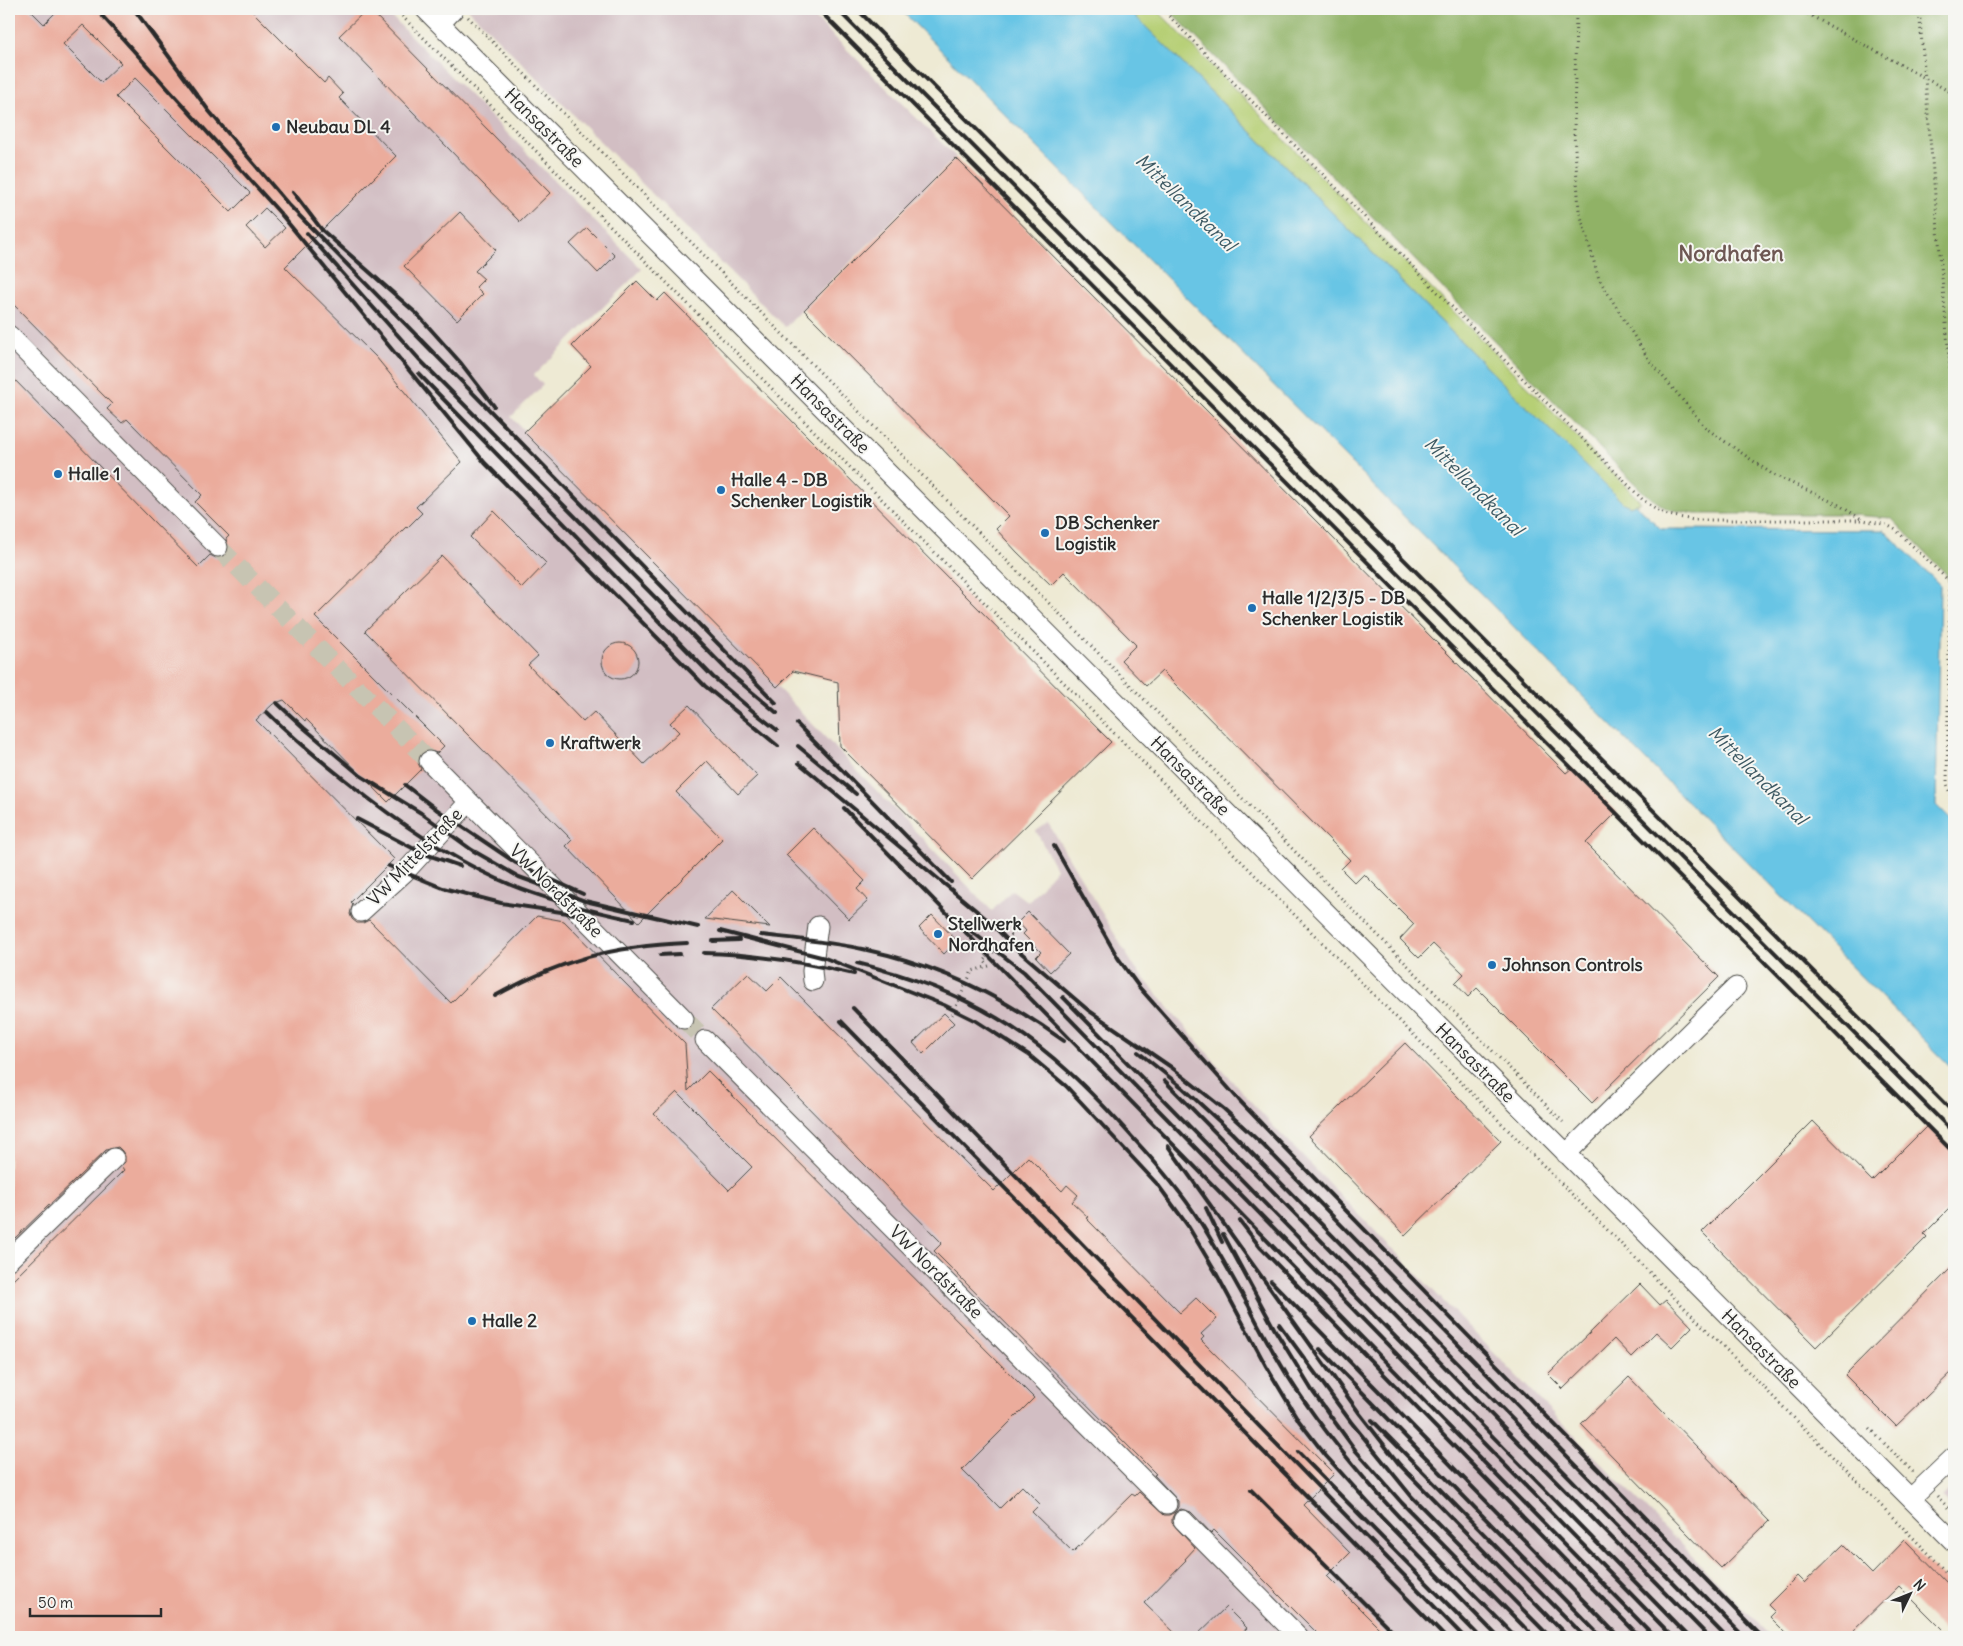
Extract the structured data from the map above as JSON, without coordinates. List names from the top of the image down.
{
  "streets": {
    "street": ["Hansastraße", "VW Mittelstraße", "VW Nordstraße"]
  },
  "crossings": [
    ["VW Mittelstraße", "VW Nordstraße"]
  ],
  "districts": ["Nordhafen"],
  "water": ["Mittellandkanal"],
  "places": [
    "Neubau DL 4",
    "Halle 1",
    "Halle 4 - DB Schenker Logistik",
    "DB Schenker Logistik",
    "Halle 1/2/3/5 - DB Schenker Logistik",
    "Kraftwerk",
    "Stellwerk Nordhafen",
    "Johnson Controls",
    "Halle 2"
  ],
  "scale_bar": "50 m",
  "north": "top right"
}
